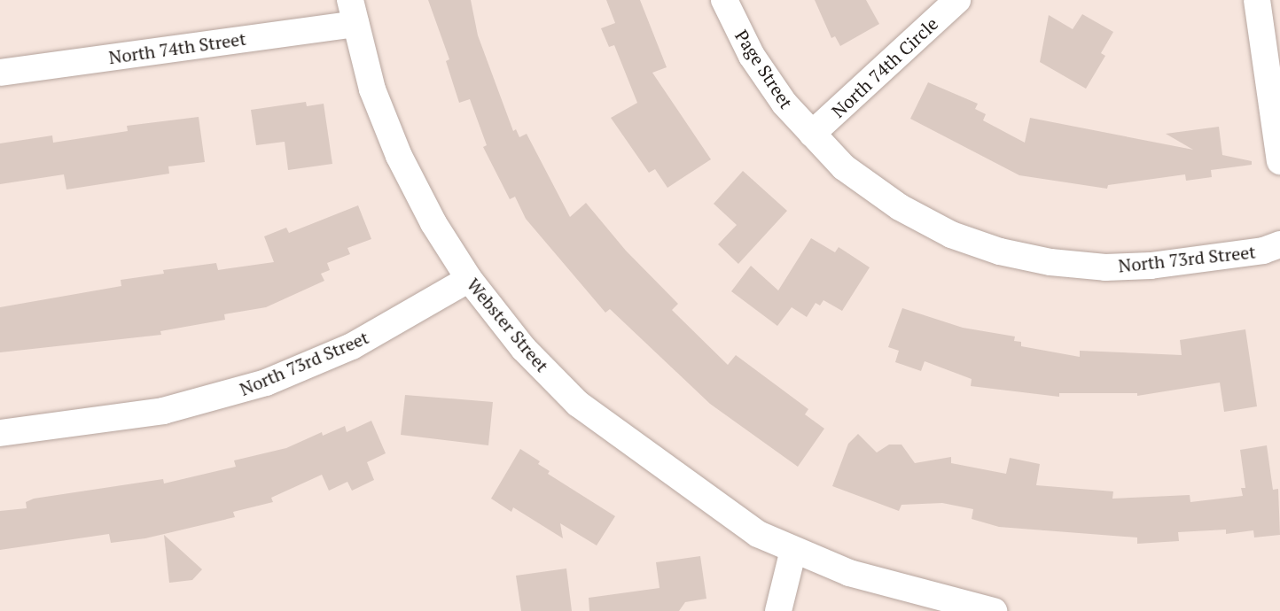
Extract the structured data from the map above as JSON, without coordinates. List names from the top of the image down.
{
  "streets": {
    "street": [
      "North 74th Street",
      "North 74th Circle",
      "Page Street",
      "North 73rd Street",
      "Webster Street"
    ]
  },
  "crossings": [
    ["North 74th Street", "Webster Street"],
    ["North 74th Circle", "Page Street"],
    ["North 74th Circle", "North 73rd Street"],
    ["Page Street", "North 73rd Street"],
    ["North 73rd Street", "Webster Street"]
  ]
}
